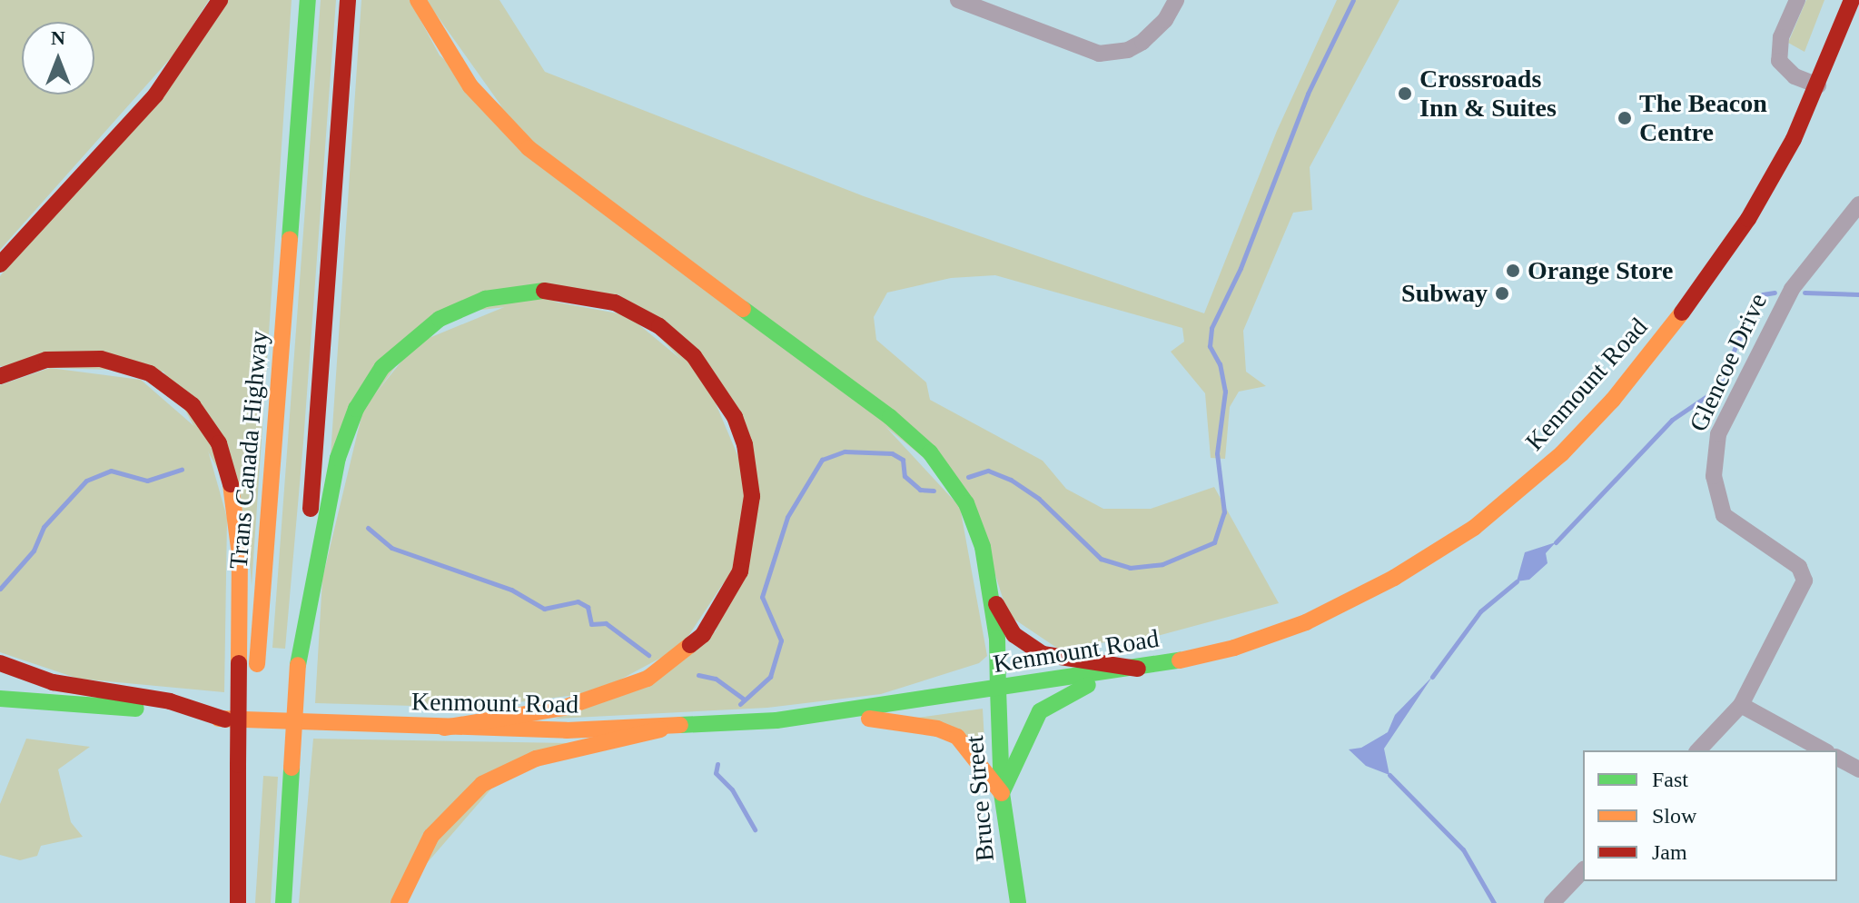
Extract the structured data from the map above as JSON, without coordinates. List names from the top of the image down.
{
  "streets": {
    "main road": ["Kenmount Road", "Trans Canada Highway", "Bruce Street"],
    "street": ["Glencoe Drive"]
  },
  "crossings": [
    ["Kenmount Road", "Bruce Street"]
  ],
  "places": [
    "Crossroads Inn & Suites",
    "The Beacon Centre",
    "Orange Store",
    "Subway"
  ],
  "legend": ["Fast", "Slow", "Jam"],
  "north": "top"
}
